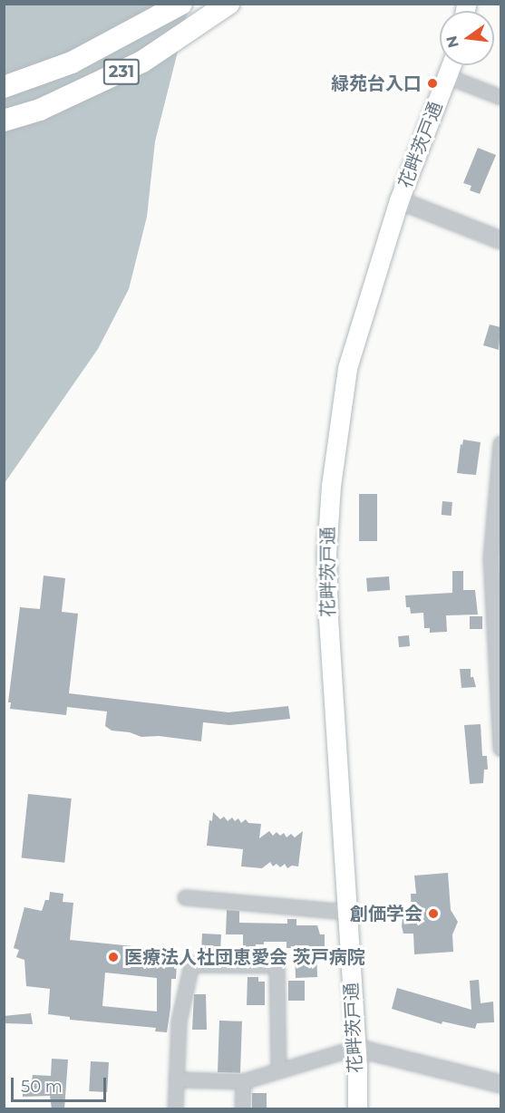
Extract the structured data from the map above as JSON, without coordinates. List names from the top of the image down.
{
  "streets": {
    "highway": ["231"],
    "main road": ["花畔茨戸通"]
  },
  "places": ["緑苑台入口", "創価学会", "医療法人社団恵愛会 茨戸病院"],
  "scale_bar": "50 m",
  "north": "left"
}
